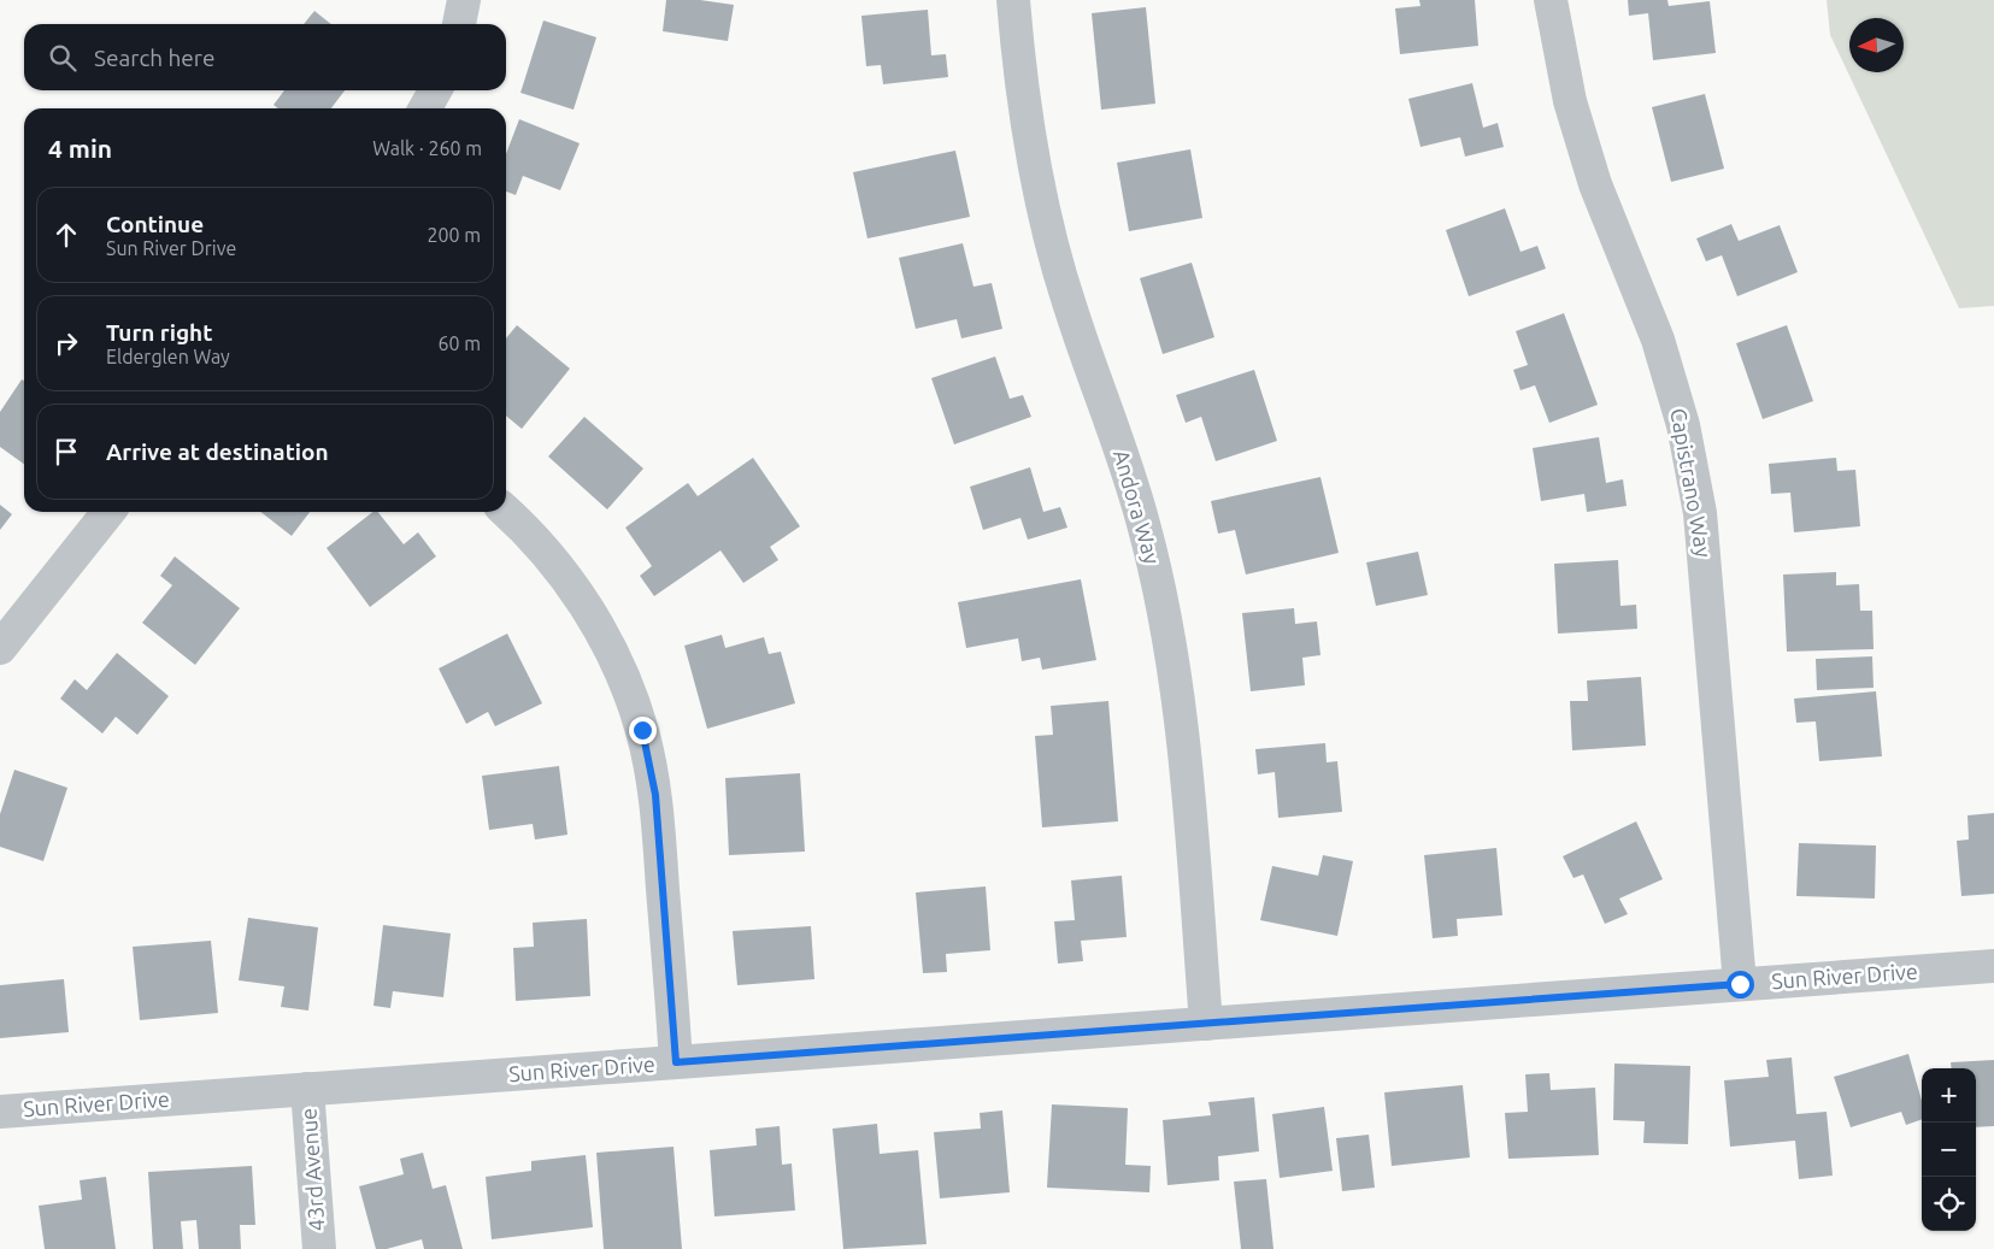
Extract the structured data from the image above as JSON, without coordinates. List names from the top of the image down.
{
  "streets": {
    "street": [
      "Capistrano Way",
      "Andora Way",
      "Sun River Drive",
      "43rd Avenue"
    ]
  },
  "crossings": [
    ["Capistrano Way", "Sun River Drive"],
    ["Andora Way", "Sun River Drive"],
    ["Sun River Drive", "43rd Avenue"]
  ],
  "north": "left",
  "page": {
    "search": "Search here",
    "heading": ["4 min", "Walk · 260 m"],
    "list": [
      ["Continue", "Sun River Drive", "200 m"],
      ["Turn right", "Elderglen Way", "60 m"],
      "Arrive at destination"
    ],
    "map_buttons": ["+", "−"]
  }
}
